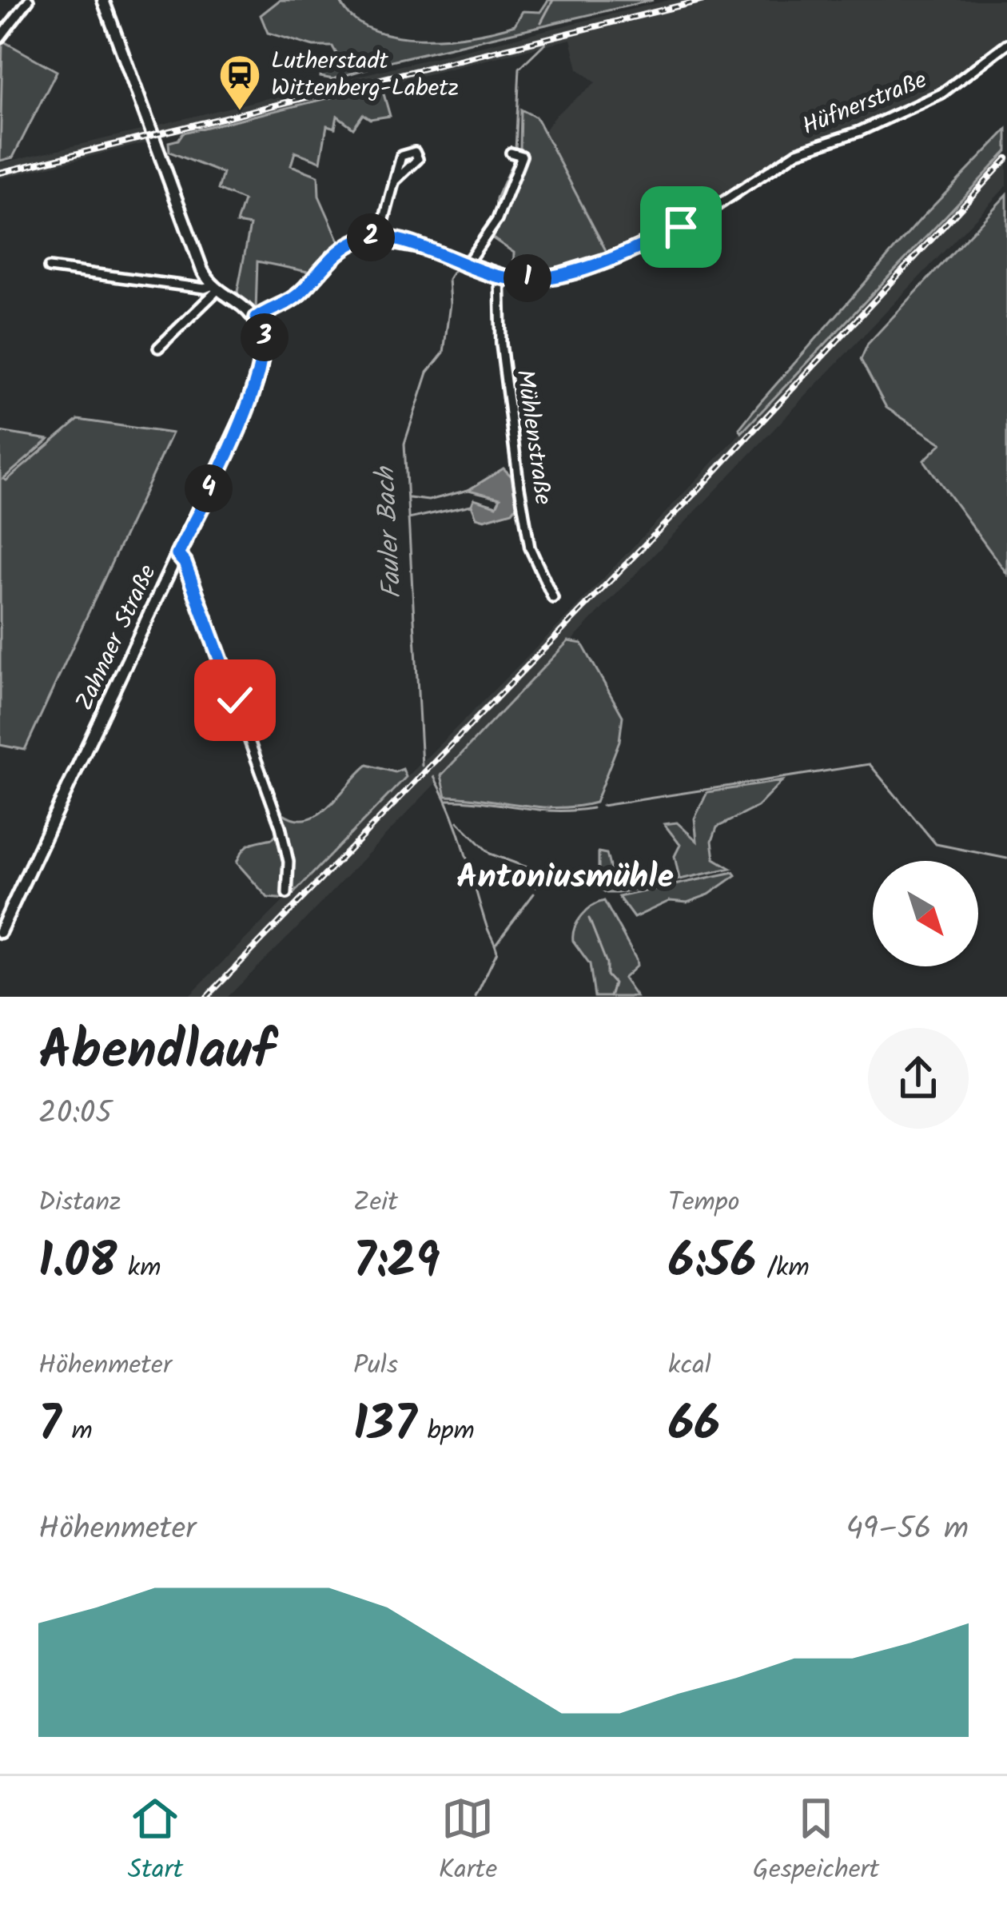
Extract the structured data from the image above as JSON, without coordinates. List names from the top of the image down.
{
  "streets": {
    "main road": ["Zahnaer Straße"],
    "street": ["Hüfnerstraße", "Mühlenstraße"]
  },
  "crossings": [
    ["Hüfnerstraße", "Mühlenstraße"]
  ],
  "districts": ["Antoniusmühle"],
  "water": ["Fauler Bach"],
  "places": {
    "station": ["Lutherstadt Wittenberg-Labetz"]
  },
  "north": "bottom right",
  "page": {
    "pins": [
      "2",
      "1",
      "3",
      "4"
    ],
    "heading": ["Abendlauf", "20:05"],
    "stats": [
      ["Distanz", "1.08 km"],
      ["Zeit", "7:29"],
      ["Tempo", "6:56 /km"],
      ["Höhenmeter", "7 m"],
      ["Puls", "137 bpm"],
      ["kcal", "66"]
    ],
    "chart": ["Höhenmeter", "49–56 m"],
    "tabs": ["Start", "Karte", "Gespeichert"]
  }
}
